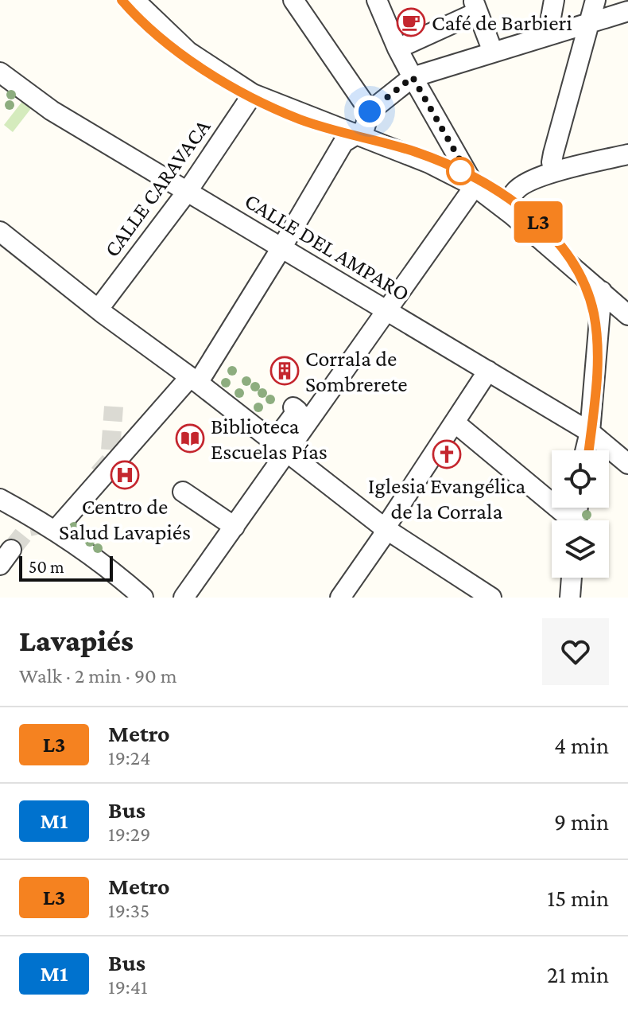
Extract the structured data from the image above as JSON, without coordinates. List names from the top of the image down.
{
  "streets": {
    "street": ["CALLE CARAVACA", "CALLE DEL AMPARO"]
  },
  "crossings": [
    ["CALLE CARAVACA", "CALLE DEL AMPARO"]
  ],
  "places": {
    "cafe": ["Café de Barbieri"],
    "building": ["Corrala de Sombrerete"],
    "library": ["Biblioteca Escuelas Pías"],
    "church": ["Iglesia Evangélica de la Corrala"],
    "hospital": ["Centro de Salud Lavapiés"]
  },
  "lines": ["metro line L3"],
  "scale_bar": "50 m",
  "page": {
    "on_map": "L3",
    "scale": "50 m",
    "heading": ["Lavapiés", "Walk · 2 min · 90 m"],
    "list": [
      {
        "mark": "L3",
        "name": "Metro",
        "note": "19:24",
        "value": "4 min"
      },
      {
        "mark": "M1",
        "name": "Bus",
        "note": "19:29",
        "value": "9 min"
      },
      {
        "mark": "L3",
        "name": "Metro",
        "note": "19:35",
        "value": "15 min"
      },
      {
        "mark": "M1",
        "name": "Bus",
        "note": "19:41",
        "value": "21 min"
      }
    ]
  }
}
